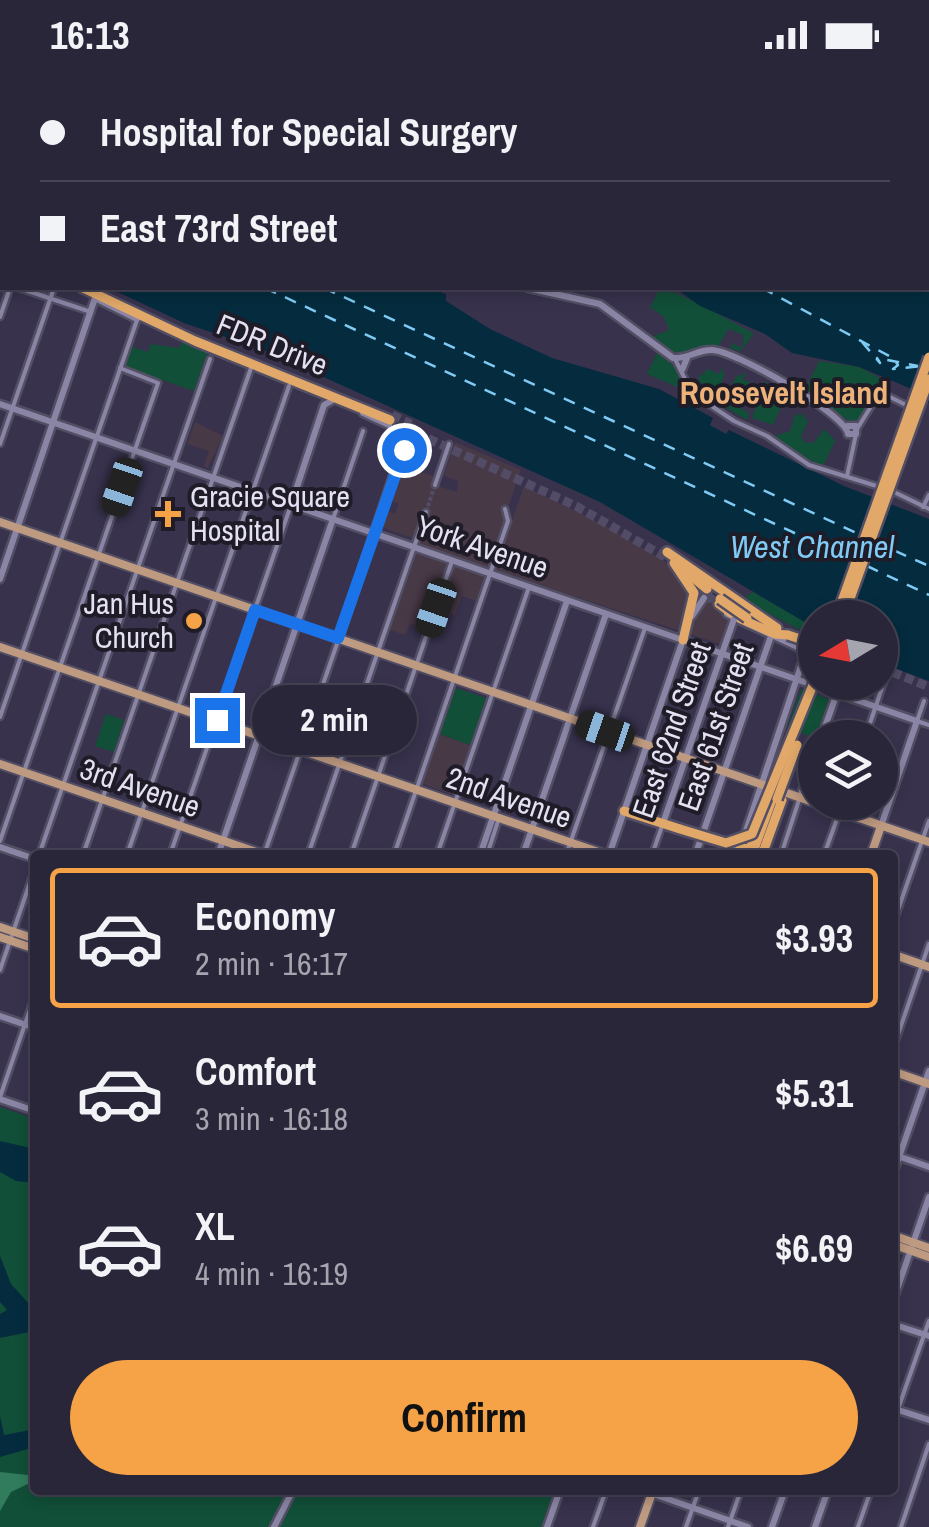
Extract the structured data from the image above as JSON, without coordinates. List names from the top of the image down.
{
  "streets": {
    "highway": ["FDR Drive"],
    "main road": [
      "York Avenue",
      "East 61st Street",
      "East 62nd Street",
      "3rd Avenue",
      "2nd Avenue"
    ]
  },
  "crossings": [
    ["York Avenue", "East 61st Street"],
    ["York Avenue", "East 62nd Street"]
  ],
  "districts": ["Roosevelt Island"],
  "water": ["West Channel"],
  "places": {
    "health": ["Gracie Square Hospital"],
    "other": ["Jan Hus Church"]
  },
  "north": "left",
  "page": {
    "status": "16:13",
    "banner": ["Hospital for Special Surgery", "East 73rd Street"],
    "bubble": "2 min",
    "list": [
      {
        "name": "Economy",
        "note": "2 min · 16:17",
        "value": "$3.93"
      },
      {
        "name": "Comfort",
        "note": "3 min · 16:18",
        "value": "$5.31"
      },
      {
        "name": "XL",
        "note": "4 min · 16:19",
        "value": "$6.69"
      }
    ],
    "buttons": "Confirm"
  }
}
